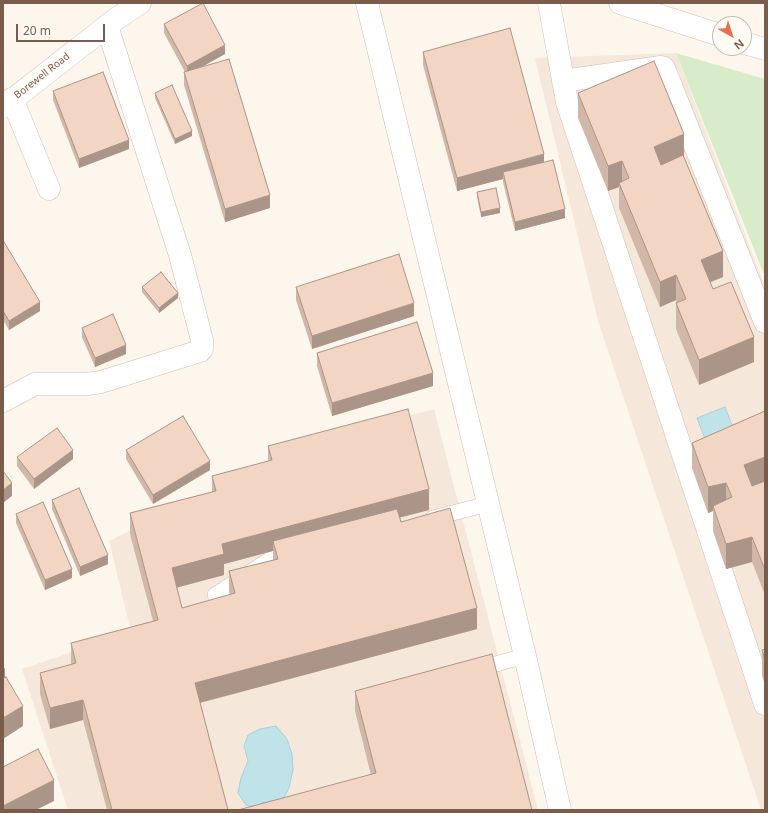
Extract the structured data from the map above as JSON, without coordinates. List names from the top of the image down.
{
  "streets": {
    "street": ["Borewell Road"]
  },
  "scale_bar": "20 m",
  "north": "bottom right"
}
